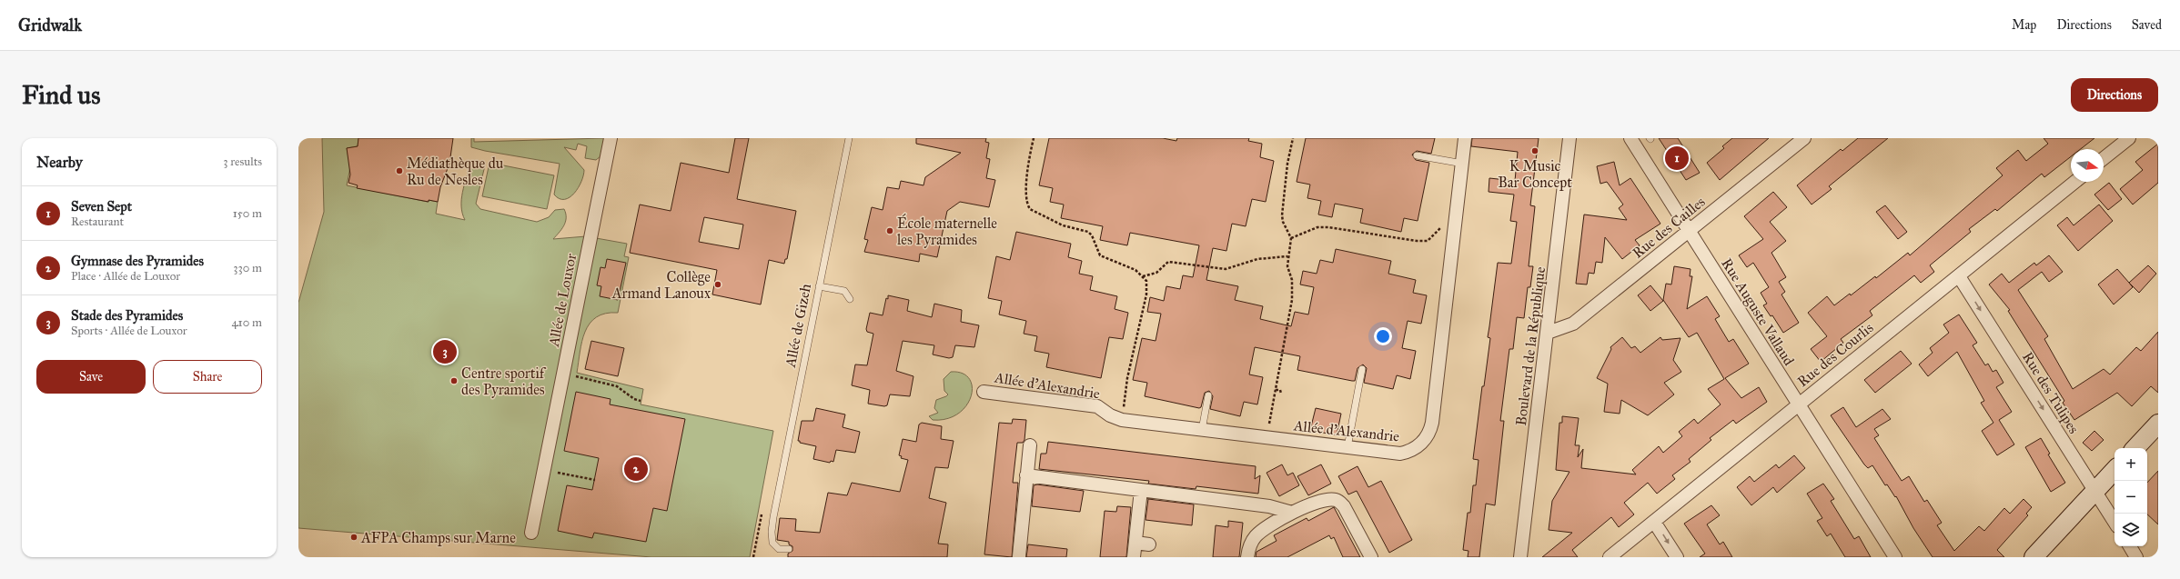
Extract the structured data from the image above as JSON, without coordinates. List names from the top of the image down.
{
  "streets": {
    "street": [
      "Rue des Cailles",
      "Allée de Louxor",
      "Rue Auguste Vallaud",
      "Boulevard de la République",
      "Rue des Courlis",
      "Allée d'Alexandrie",
      "Rue des Tulipes"
    ],
    "lane": ["Allée de Gizeh"]
  },
  "crossings": [
    ["Rue des Cailles", "Rue Auguste Vallaud"],
    ["Rue des Cailles", "Boulevard de la République"],
    ["Rue Auguste Vallaud", "Rue des Courlis"],
    ["Rue des Courlis", "Rue des Tulipes"]
  ],
  "one_way": ["Rue des Tulipes"],
  "places": [
    "K Music Bar Concept",
    "Médiathèque du Ru de Nesles",
    "École maternelle les Pyramides",
    "Collège Armand Lanoux",
    "Centre sportif des Pyramides",
    "AFPA Champs sur Marne"
  ],
  "north": "right",
  "page": {
    "header": "Gridwalk",
    "nav": ["Map", "Directions", "Saved"],
    "buttons": [
      "Directions",
      ["Save", "Share"]
    ],
    "title": "Find us",
    "heading": ["Nearby", "3 results"],
    "pins": ["1", "3", "2"],
    "list": [
      {
        "mark": "1",
        "name": "Seven Sept",
        "note": "Restaurant",
        "value": "150 m"
      },
      {
        "mark": "2",
        "name": "Gymnase des Pyramides",
        "note": "Place · Allée de Louxor",
        "value": "330 m"
      },
      {
        "mark": "3",
        "name": "Stade des Pyramides",
        "note": "Sports · Allée de Louxor",
        "value": "410 m"
      }
    ],
    "map_buttons": ["+", "−"]
  }
}
